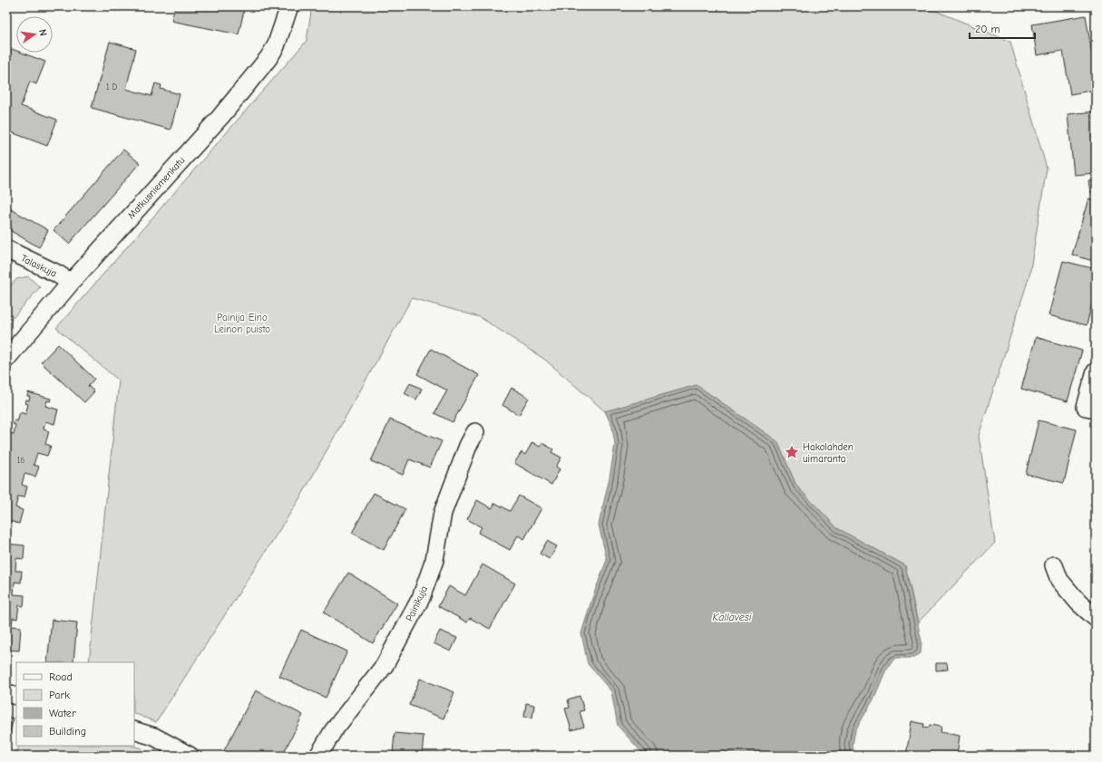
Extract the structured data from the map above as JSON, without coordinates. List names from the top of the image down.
{
  "streets": {
    "street": ["Matkusniemenkatu", "Talaskuja", "Painikuja"]
  },
  "crossings": [
    ["Matkusniemenkatu", "Talaskuja"]
  ],
  "water": ["Kallavesi"],
  "parks": ["Painija Eino Leinon puisto"],
  "places": {
    "place": ["Hakolahden uimaranta"]
  },
  "house_numbers": ["1 D", "16"],
  "legend": [
    "Road",
    "Park",
    "Water",
    "Building"
  ],
  "scale_bar": "20 m",
  "north": "right"
}
